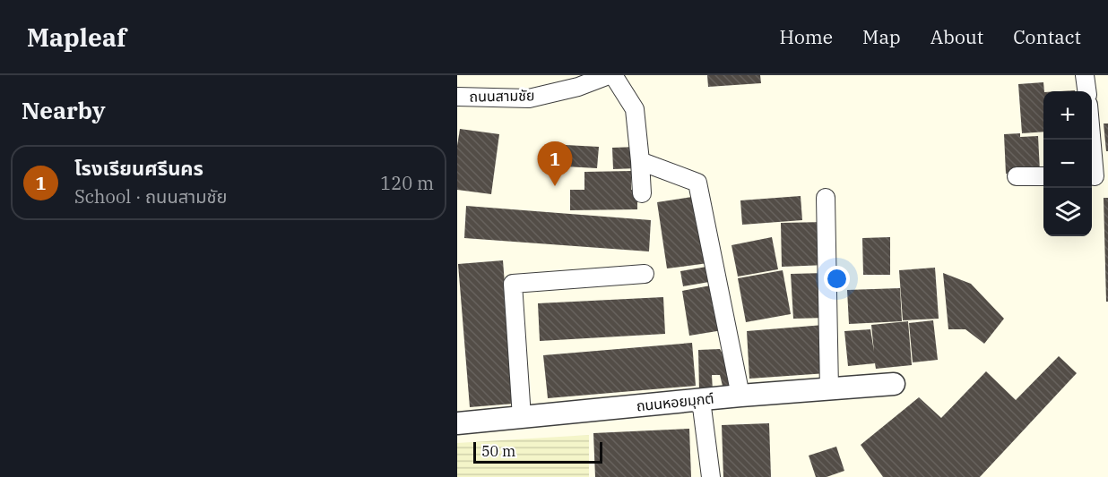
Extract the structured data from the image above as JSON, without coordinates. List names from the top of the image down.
{
  "streets": {
    "street": ["ถนนสามชัย", "ถนนหอยมุกต์"]
  },
  "scale_bar": "50 m",
  "page": {
    "header": "Mapleaf",
    "nav": [
      "Home",
      "Map",
      "About",
      "Contact"
    ],
    "heading": "Nearby",
    "map_buttons": ["+", "−"],
    "pins": "1",
    "list": [
      {
        "mark": "1",
        "name": "โรงเรียนศรีนคร",
        "note": "School · ถนนสามชัย",
        "value": "120 m"
      }
    ],
    "scale": "50 m"
  }
}
